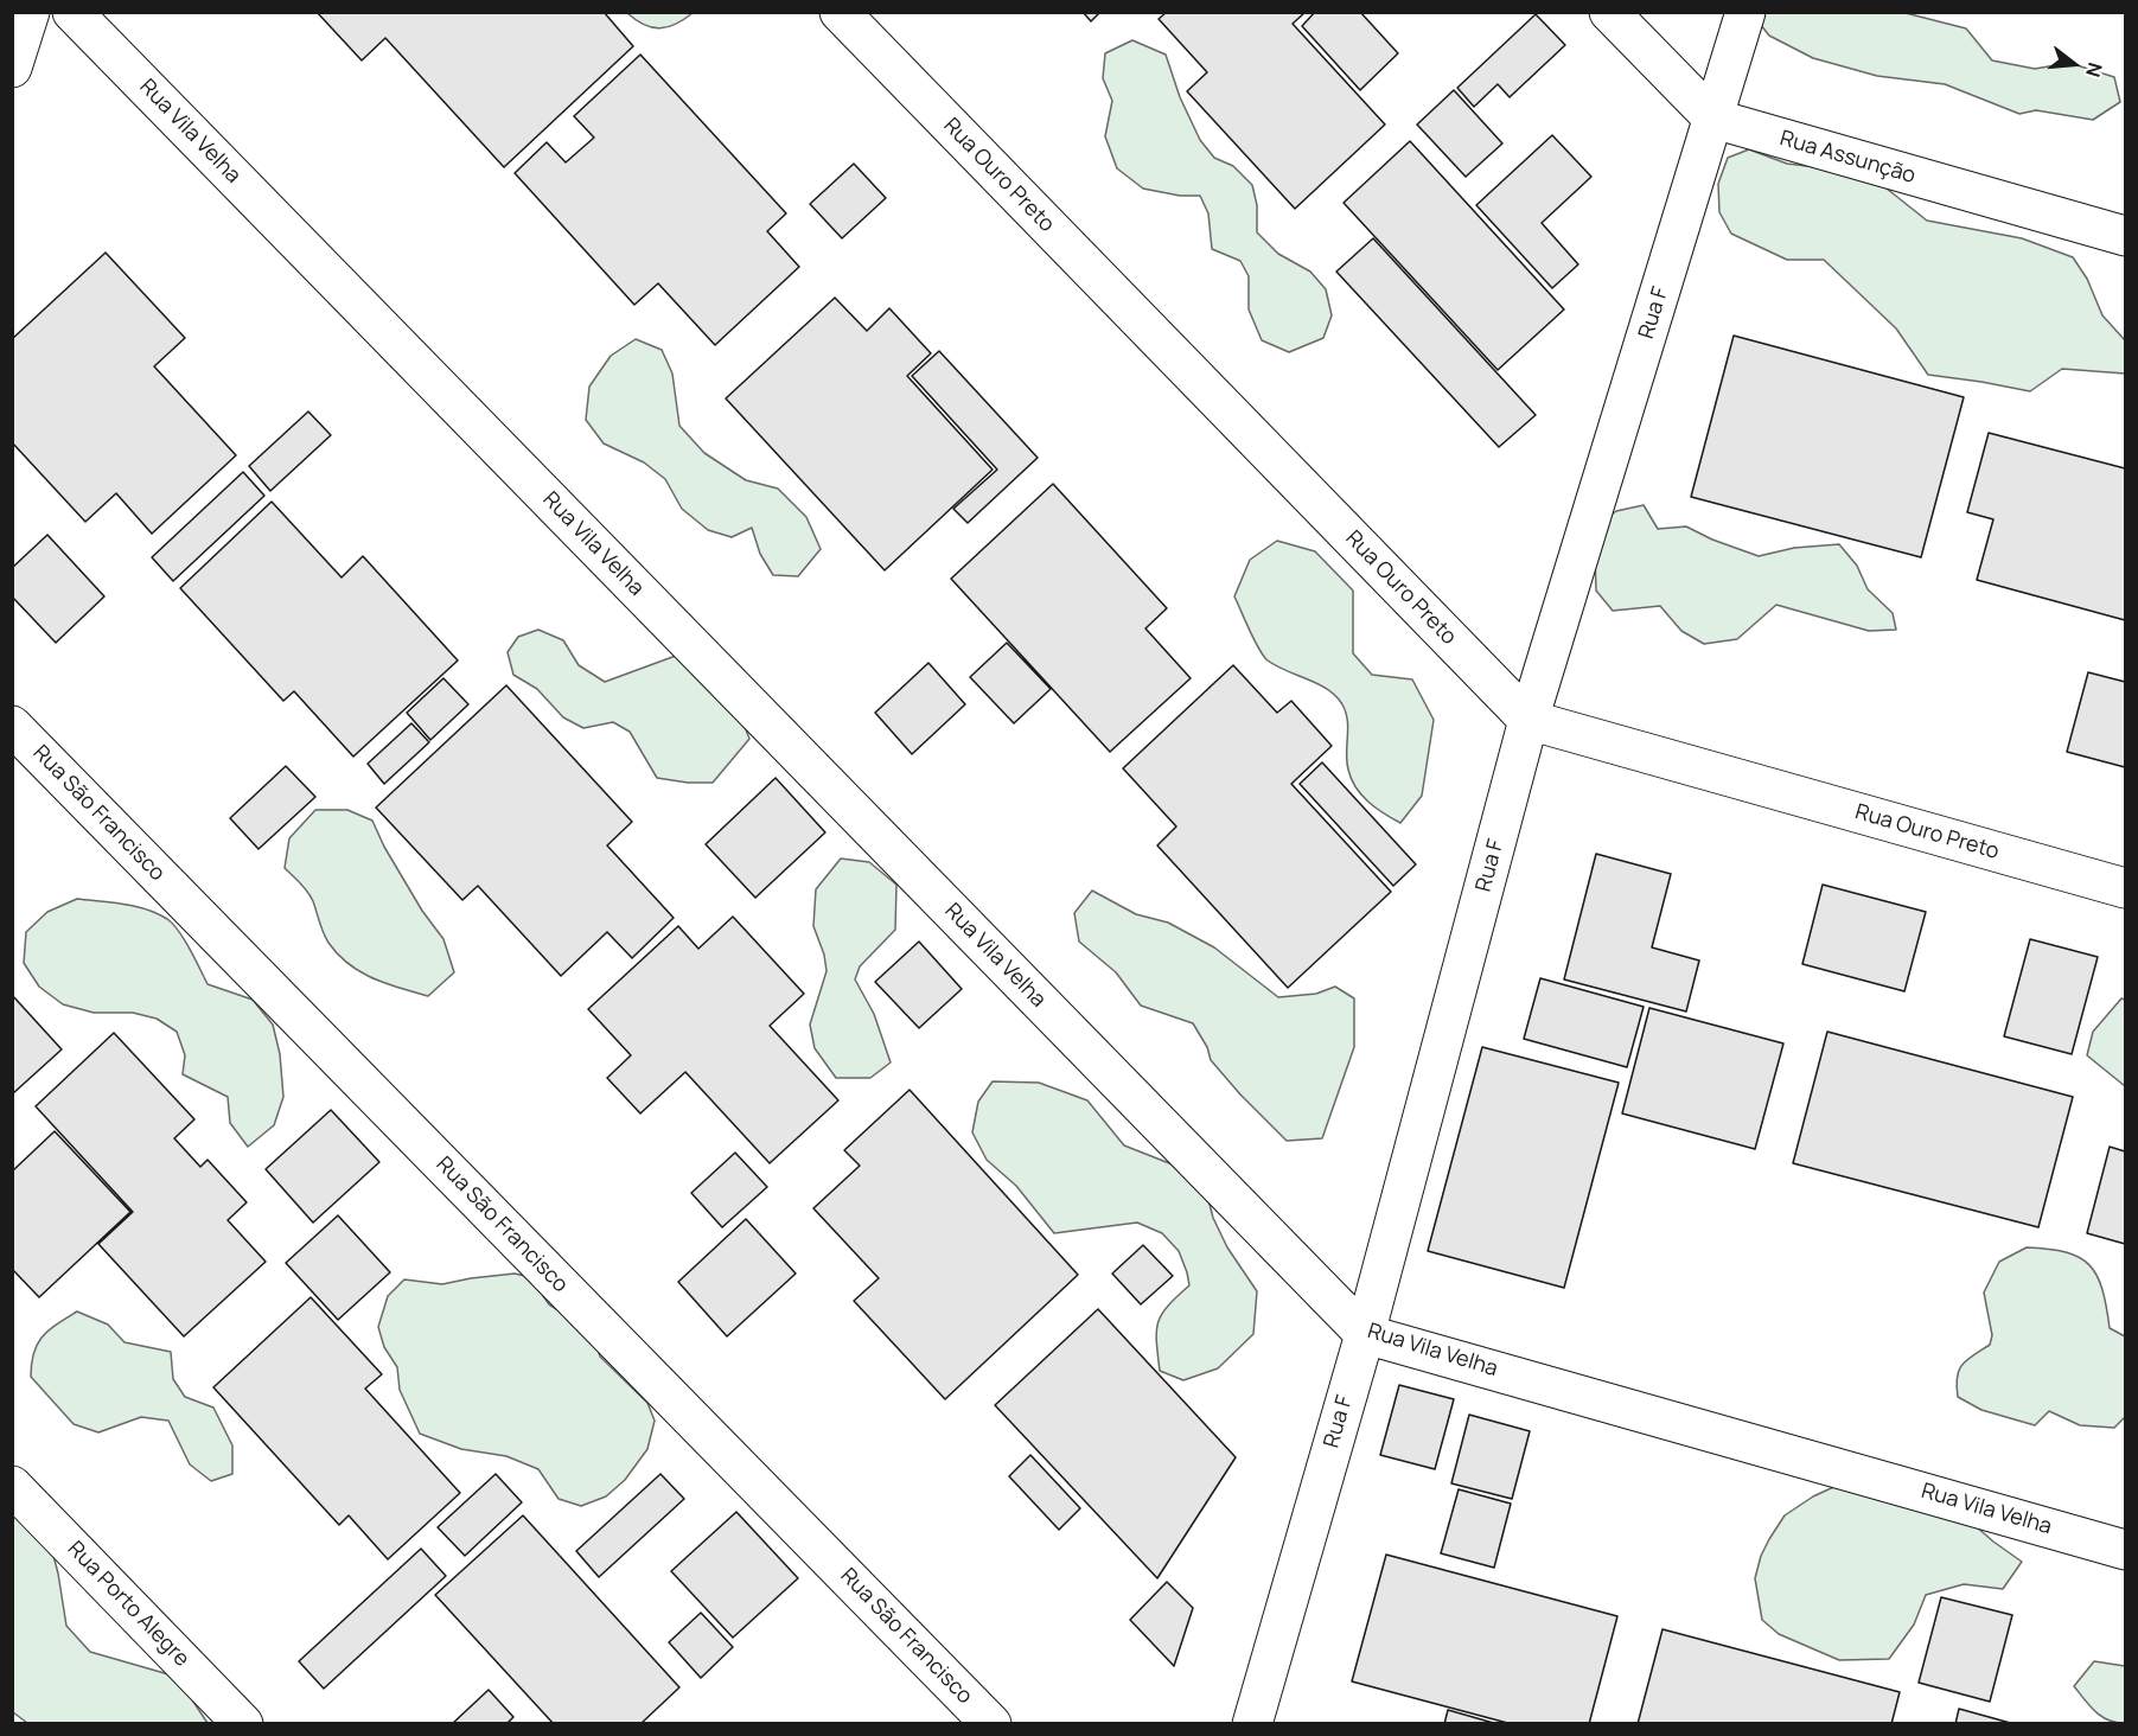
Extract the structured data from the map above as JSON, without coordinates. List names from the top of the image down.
{
  "streets": {
    "street": [
      "Rua Vila Velha",
      "Rua Assunção",
      "Rua Ouro Preto",
      "Rua F",
      "Rua São Francisco",
      "Rua Porto Alegre"
    ]
  },
  "crossings": [
    ["Rua Vila Velha", "Rua F"],
    ["Rua Assunção", "Rua F"],
    ["Rua Ouro Preto", "Rua F"]
  ],
  "north": "right"
}
